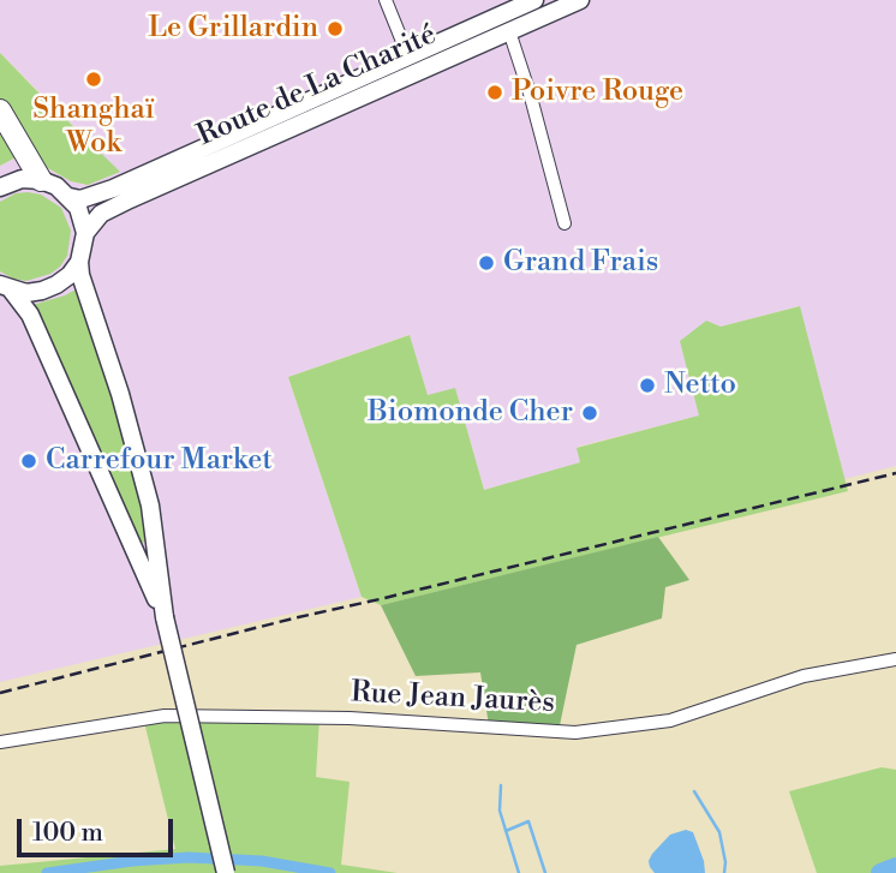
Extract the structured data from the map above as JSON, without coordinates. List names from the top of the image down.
{
  "streets": {
    "main road": ["Route de La Charité"],
    "street": ["Rue Jean Jaurès"]
  },
  "places": [
    "Le Grillardin",
    "Shanghaï Wok",
    "Poivre Rouge",
    "Grand Frais",
    "Netto",
    "Biomonde Cher",
    "Carrefour Market"
  ],
  "scale_bar": "100 m"
}
